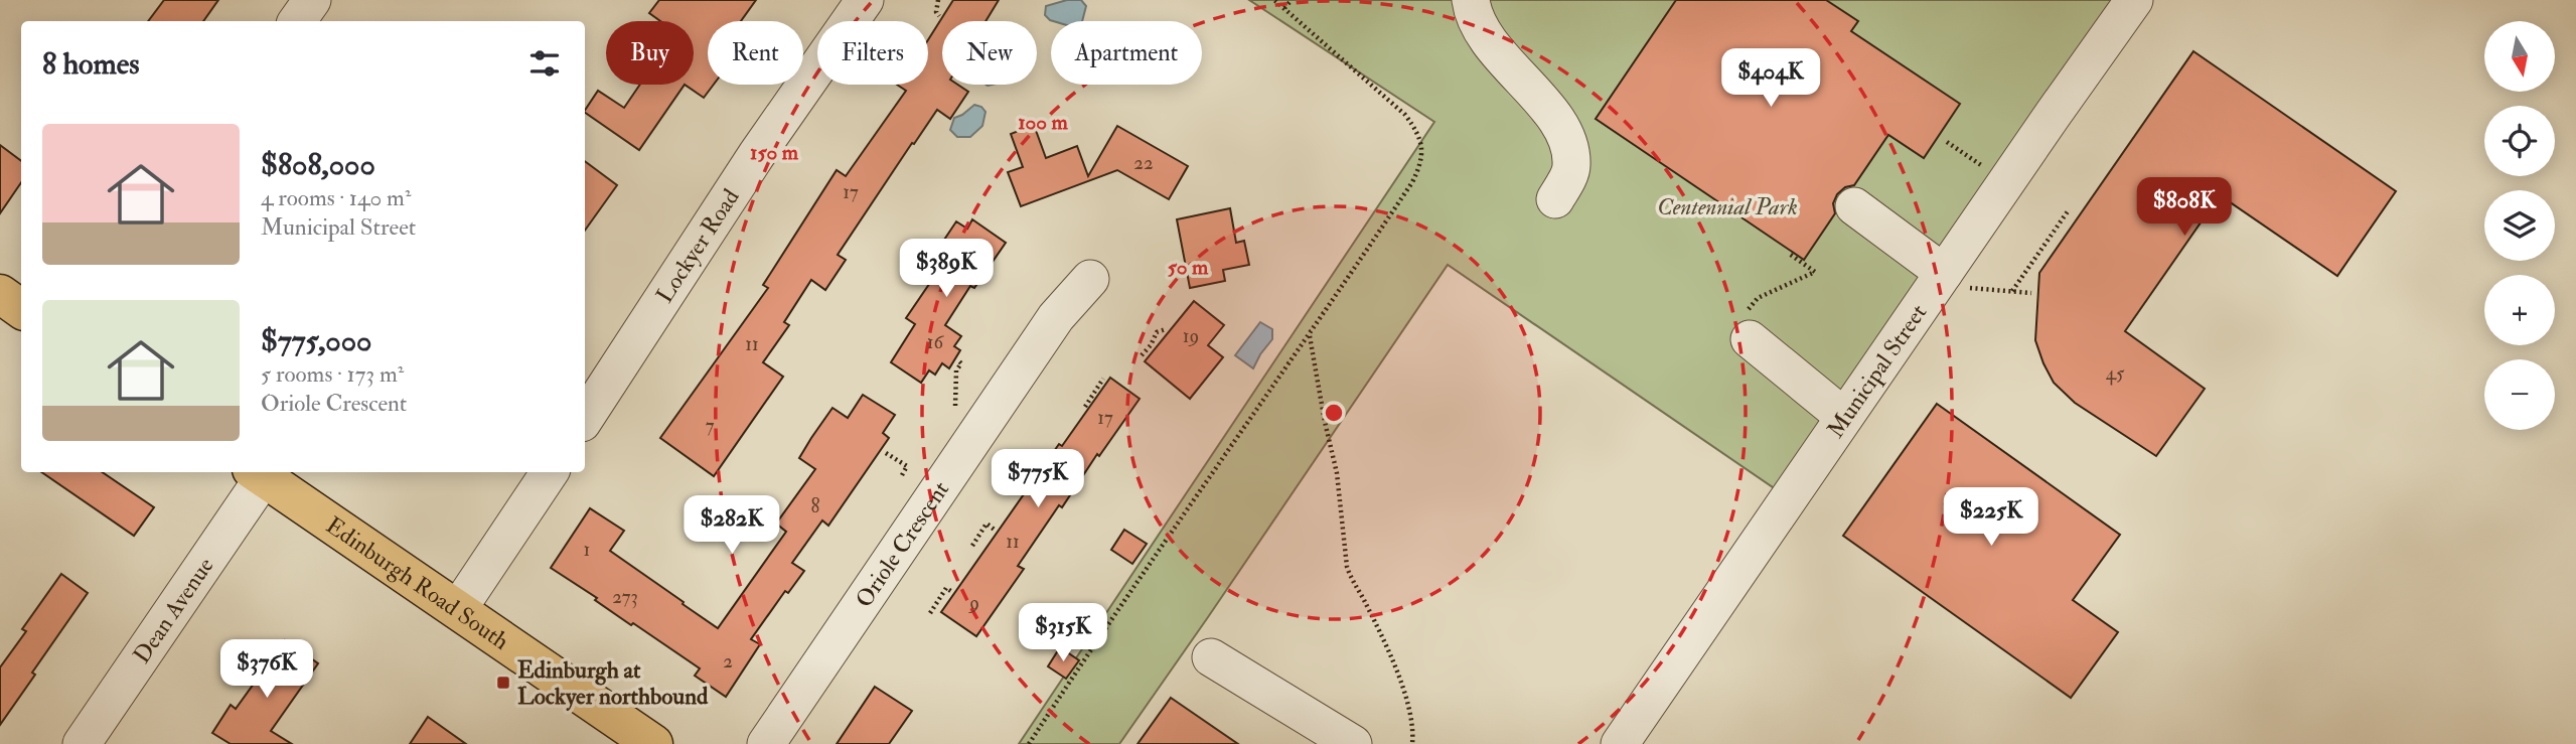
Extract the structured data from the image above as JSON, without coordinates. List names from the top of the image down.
{
  "streets": {
    "main road": ["Edinburgh Road South"],
    "street": [
      "Lockyer Road",
      "Municipal Street",
      "Oriole Crescent",
      "Dean Avenue"
    ]
  },
  "crossings": [
    ["Edinburgh Road South", "Dean Avenue"]
  ],
  "parks": ["Centennial Park"],
  "places": {
    "transit": ["Edinburgh at Lockyer northbound"]
  },
  "house_numbers": [
    "22",
    "17",
    "19",
    "16",
    "11",
    "45",
    "17",
    "7",
    "8",
    "11",
    "1",
    "273",
    "9",
    "2"
  ],
  "north": "bottom",
  "page": {
    "map_buttons": ["+", "−"],
    "chip": [
      "Buy",
      "Rent",
      "Filters",
      "New",
      "Apartment"
    ],
    "heading": "8 homes",
    "price": [
      "$404K",
      "$808K",
      "$389K",
      "$775K",
      "$225K",
      "$282K",
      "$315K",
      "$376K"
    ],
    "list": [
      {
        "name": "$808,000",
        "note": "4 rooms · 140 m² · Municipal Street"
      },
      {
        "name": "$775,000",
        "note": "5 rooms · 173 m² · Oriole Crescent"
      }
    ]
  },
  "rings": ["100 m", "150 m", "50 m"]
}
